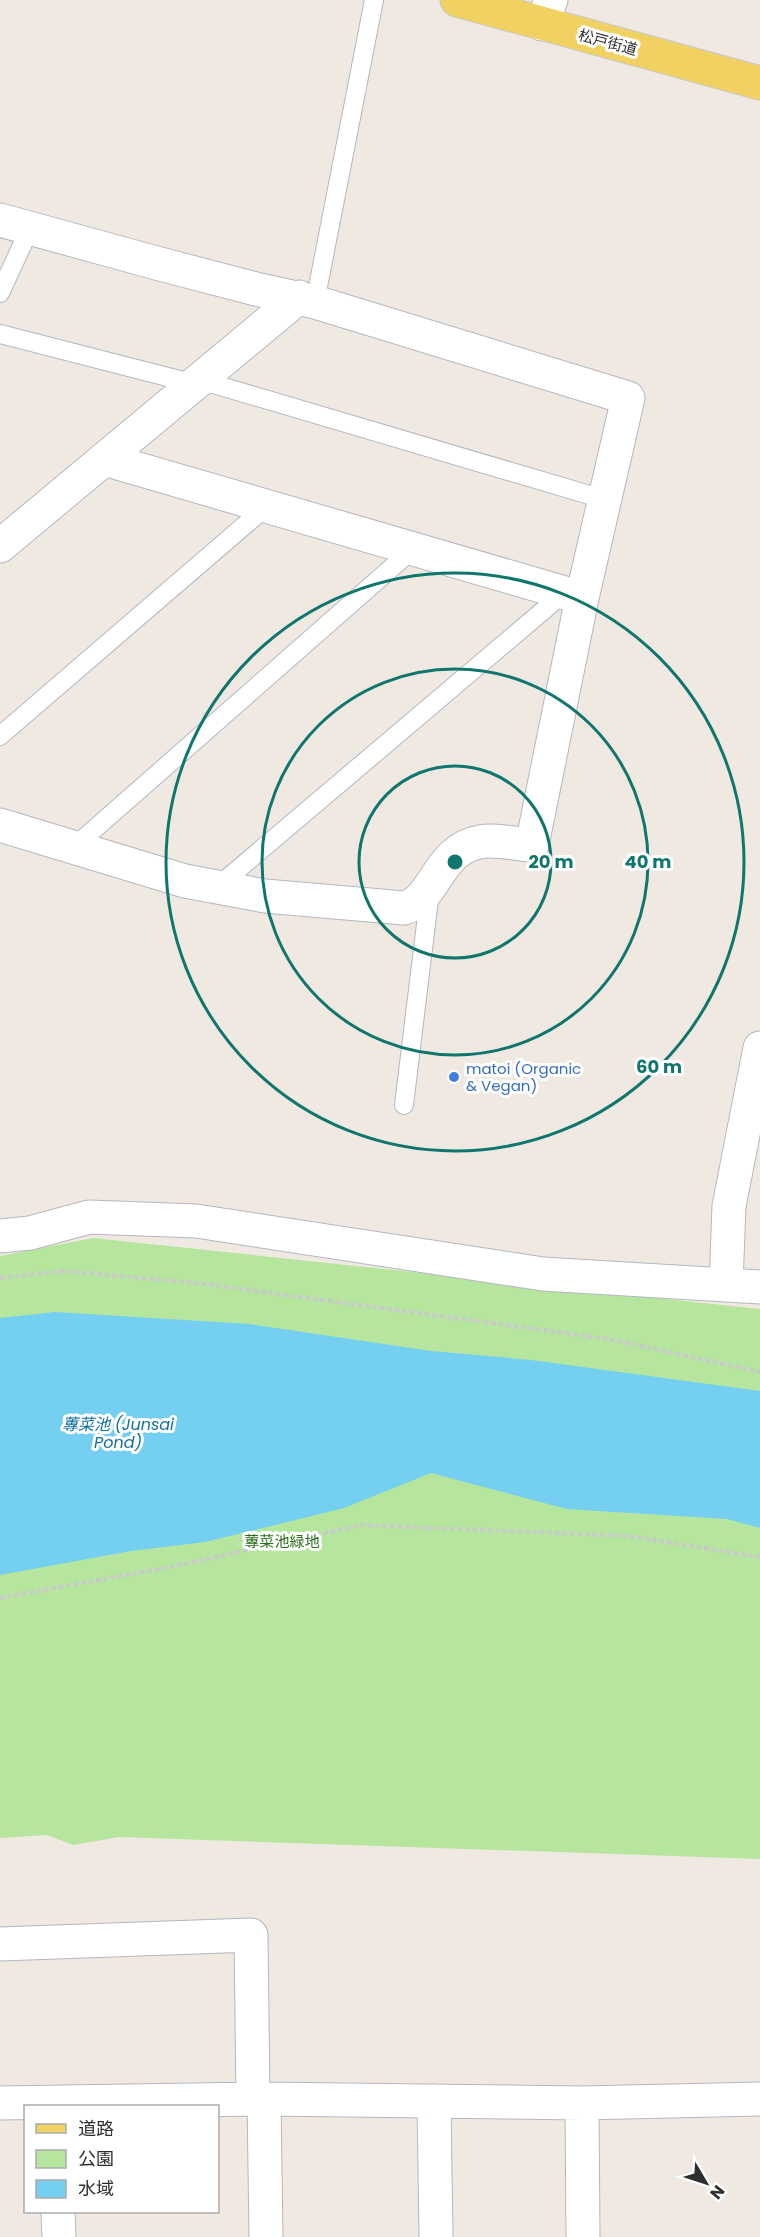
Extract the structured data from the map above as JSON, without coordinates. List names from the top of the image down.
{
  "streets": {
    "main road": ["松戸街道"]
  },
  "water": ["蓴菜池 (Junsai Pond)"],
  "parks": ["蓴菜池緑地"],
  "places": ["matoi (Organic & Vegan)"],
  "legend": ["道路", "公園", "水域"],
  "north": "bottom right",
  "rings": ["20 m", "40 m", "60 m"]
}
